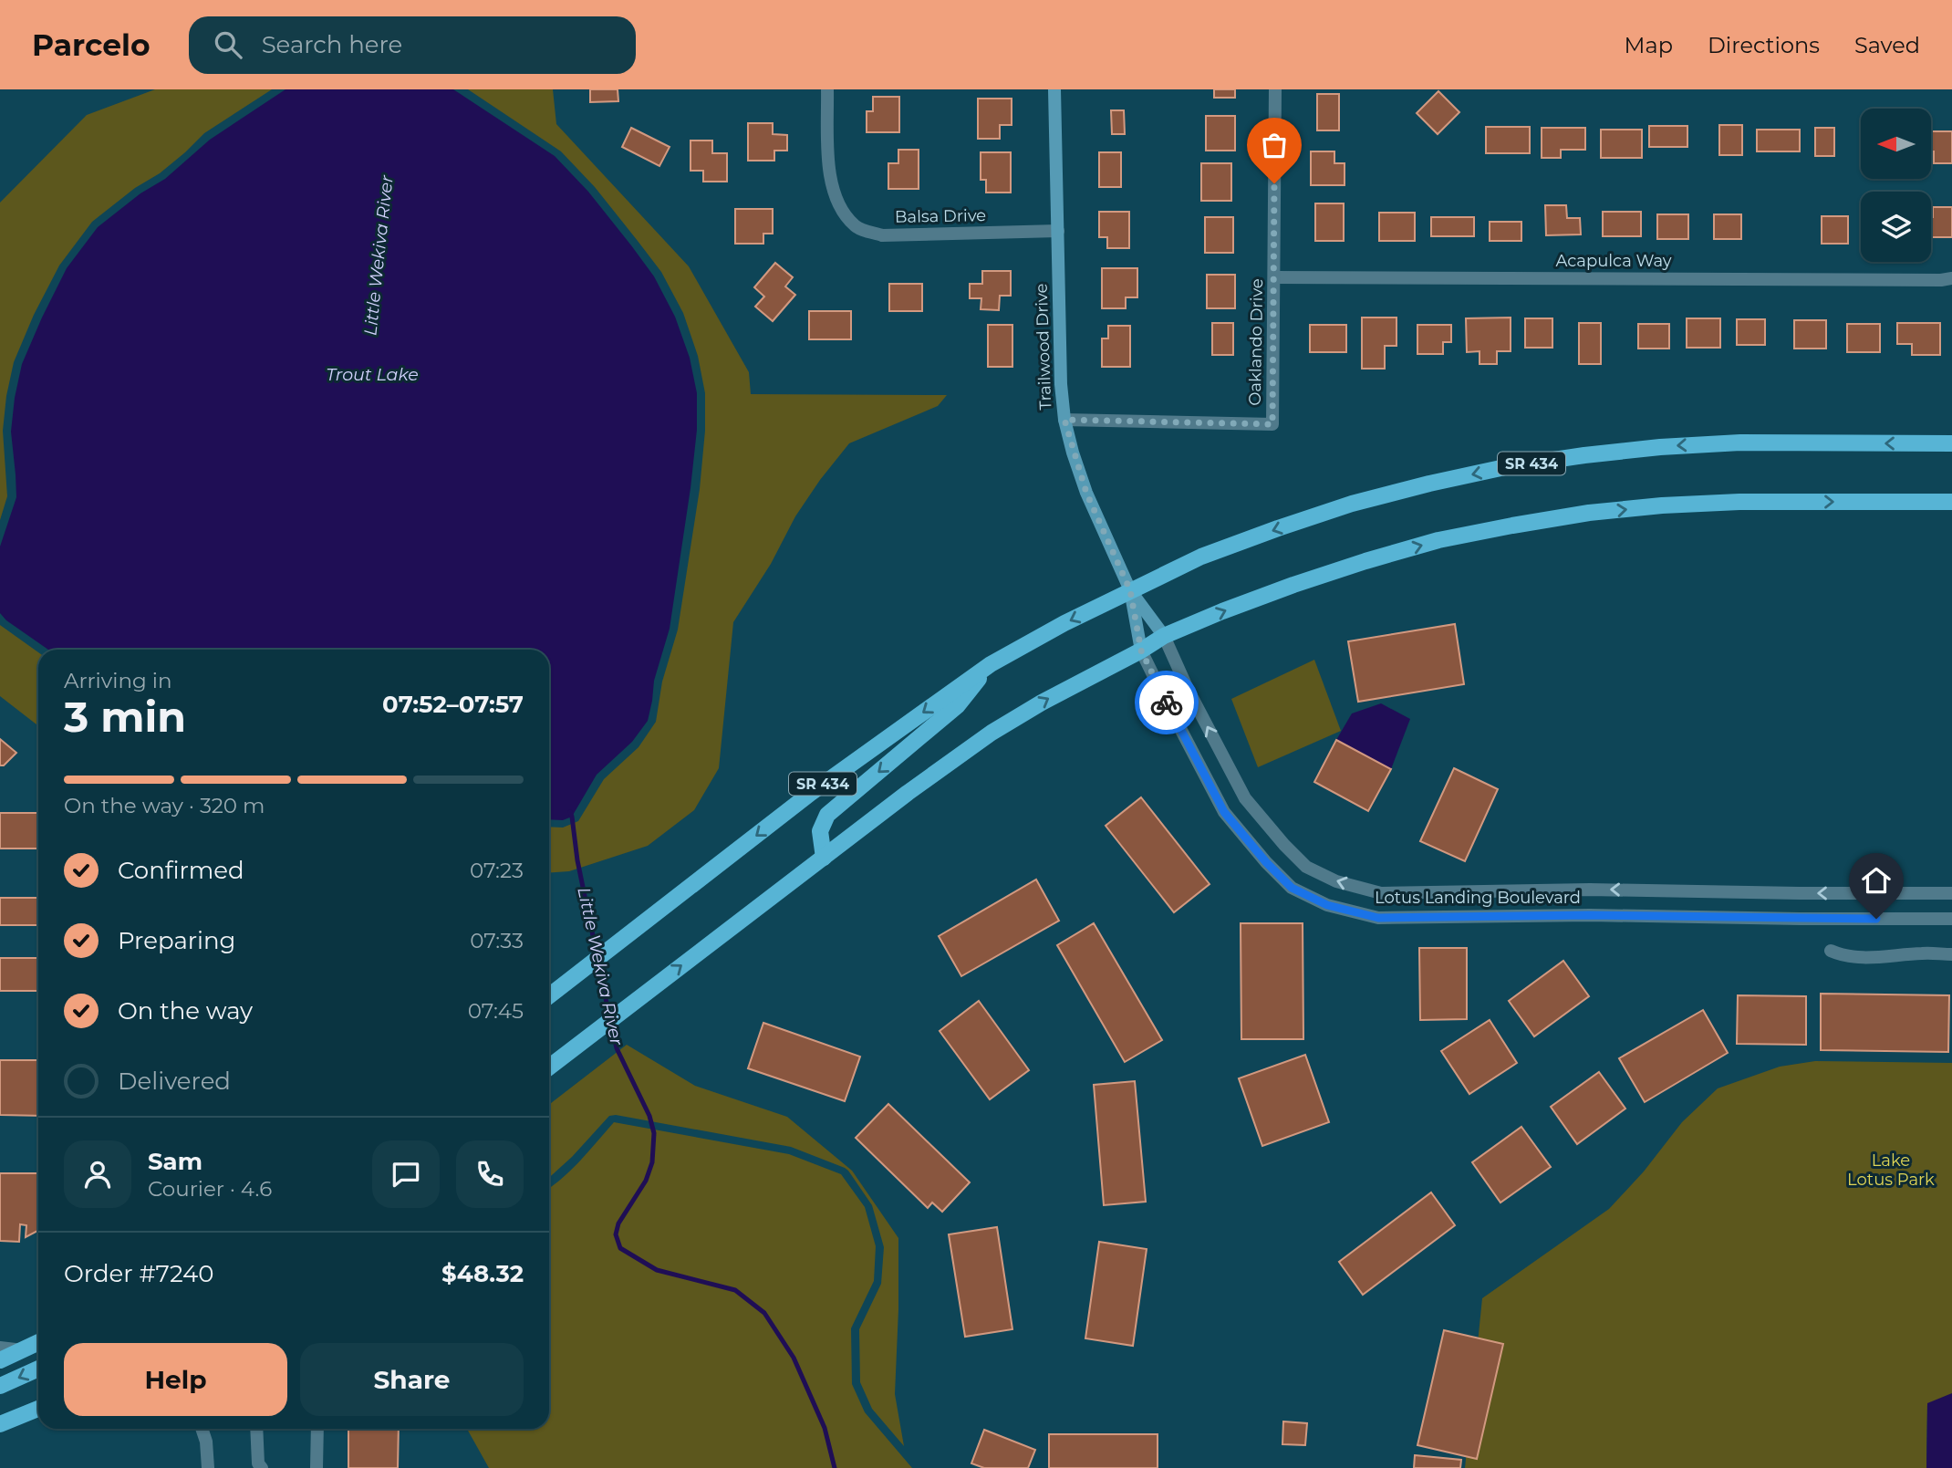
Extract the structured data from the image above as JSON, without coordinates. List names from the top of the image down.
{
  "streets": {
    "main road": ["SR 434"],
    "street": [
      "Balsa Drive",
      "Acapulca Way",
      "Oaklando Drive",
      "Trailwood Drive",
      "Lotus Landing Boulevard"
    ]
  },
  "crossings": [
    ["Balsa Drive", "Trailwood Drive"],
    ["Acapulca Way", "Oaklando Drive"],
    ["Oaklando Drive", "Trailwood Drive"],
    ["Trailwood Drive", "SR 434"],
    ["Trailwood Drive", "Lotus Landing Boulevard"]
  ],
  "one_way": ["Lotus Landing Boulevard"],
  "water": ["Little Wekiva River", "Trout Lake"],
  "parks": ["Lake Lotus Park"],
  "north": "left",
  "page": {
    "header": "Parcelo",
    "search": "Search here",
    "nav": ["Map", "Directions", "Saved"],
    "heading": ["3 min", "Arriving in", "07:52–07:57"],
    "panel": [
      "Sam",
      "Courier · 4.6",
      "Order #7240",
      "$48.32"
    ],
    "bar": "On the way · 320 m",
    "list": [
      ["Confirmed", "07:23"],
      ["Preparing", "07:33"],
      ["On the way", "07:45"],
      "Delivered"
    ],
    "buttons": ["Help", "Share"]
  }
}
